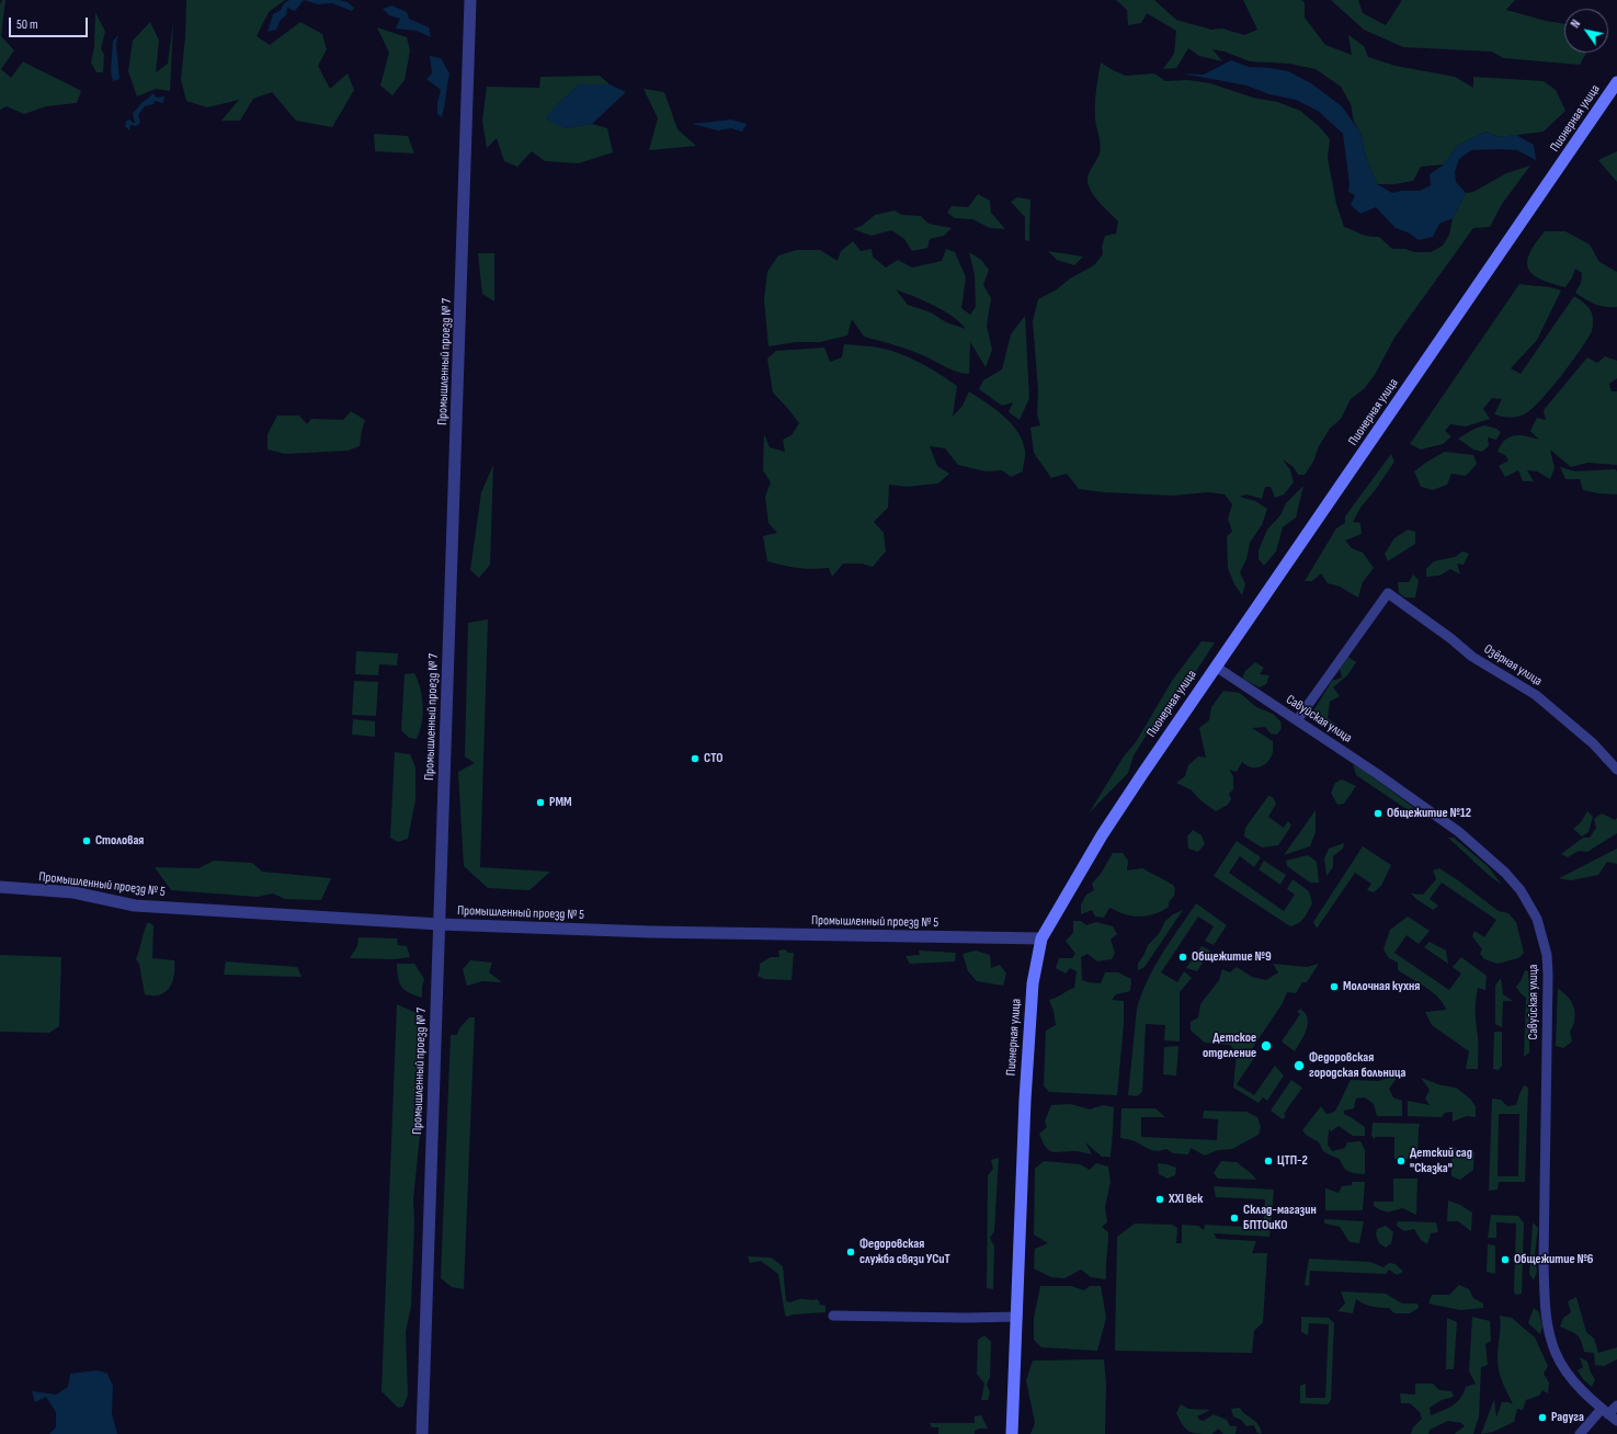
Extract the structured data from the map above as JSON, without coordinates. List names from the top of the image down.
{
  "streets": {
    "main road": ["Пионерная улица"],
    "street": [
      "Промышленный проезд № 7",
      "Озёрная улица",
      "Савуйская улица",
      "Промышленный проезд № 5"
    ]
  },
  "crossings": [
    ["Пионерная улица", "Савуйская улица"],
    ["Пионерная улица", "Промышленный проезд № 5"],
    ["Промышленный проезд № 7", "Промышленный проезд № 5"],
    ["Озёрная улица", "Савуйская улица"]
  ],
  "places": [
    "СТО",
    "РММ",
    "Общежитие №12",
    "Столовая",
    "Общежитие №9",
    "Молочная кухня",
    "Детское отделение",
    "Федоровская городская больница",
    "ЦТП-2",
    "Детский сад \"Сказка\"",
    "XXI век",
    "Склад-магазин БПТОиКО",
    "Федоровская служба связи УСиТ",
    "Общежитие №6",
    "Радуга"
  ],
  "scale_bar": "50 m",
  "north": "top left"
}
